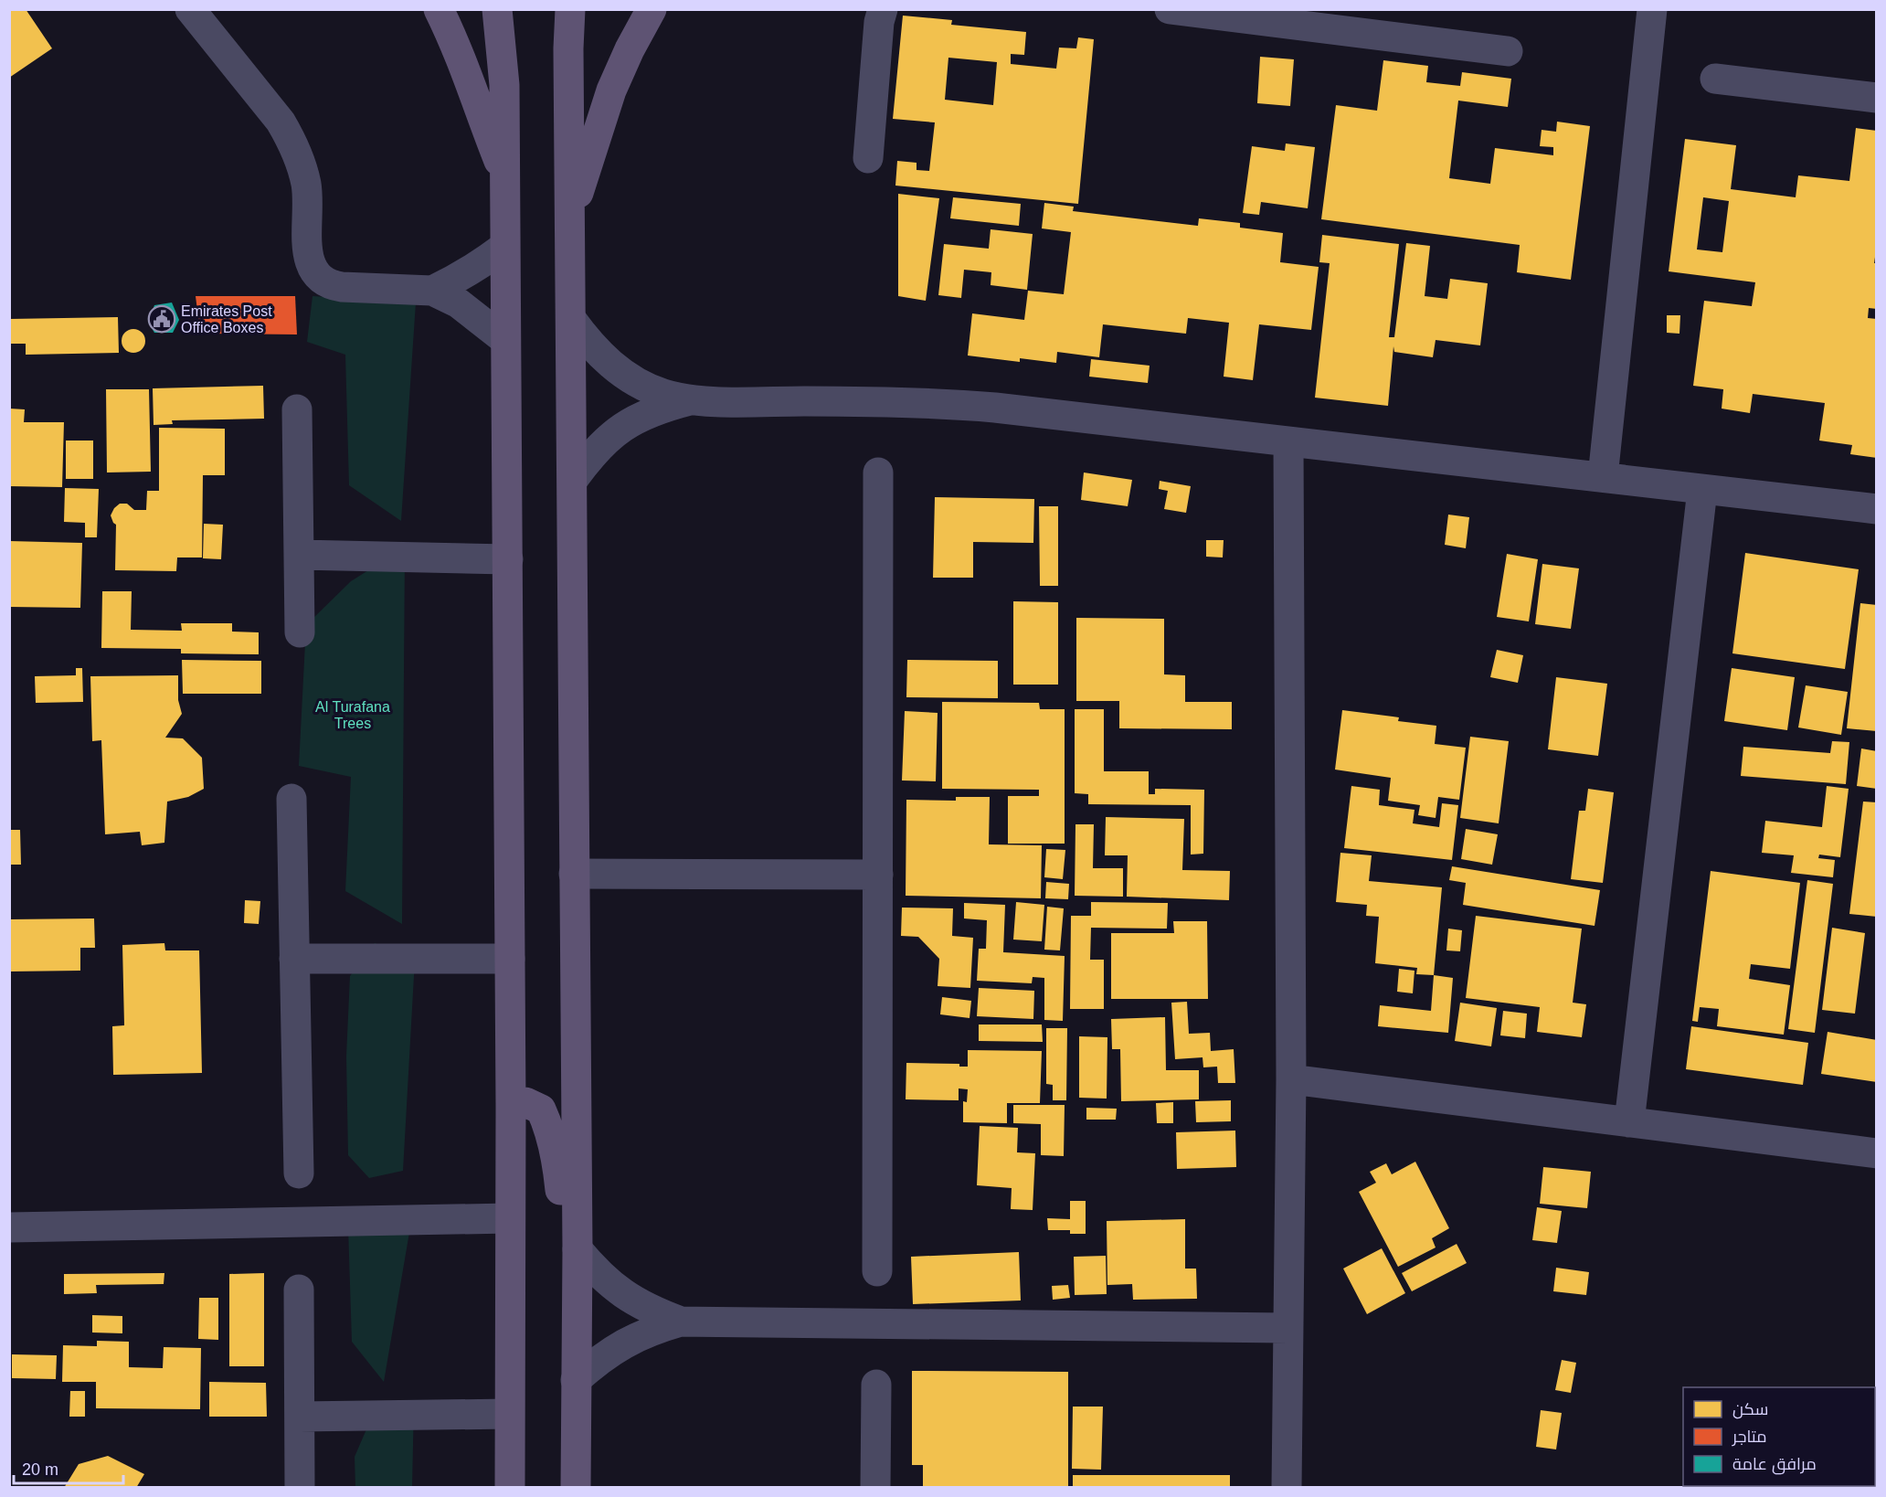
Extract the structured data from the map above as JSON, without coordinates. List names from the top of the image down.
{
  "parks": ["Al Turafana Trees"],
  "places": {
    "public building": ["Emirates Post Office Boxes"]
  },
  "legend": ["سكن", "متاجر", "مرافق عامة"],
  "scale_bar": "20 m"
}
